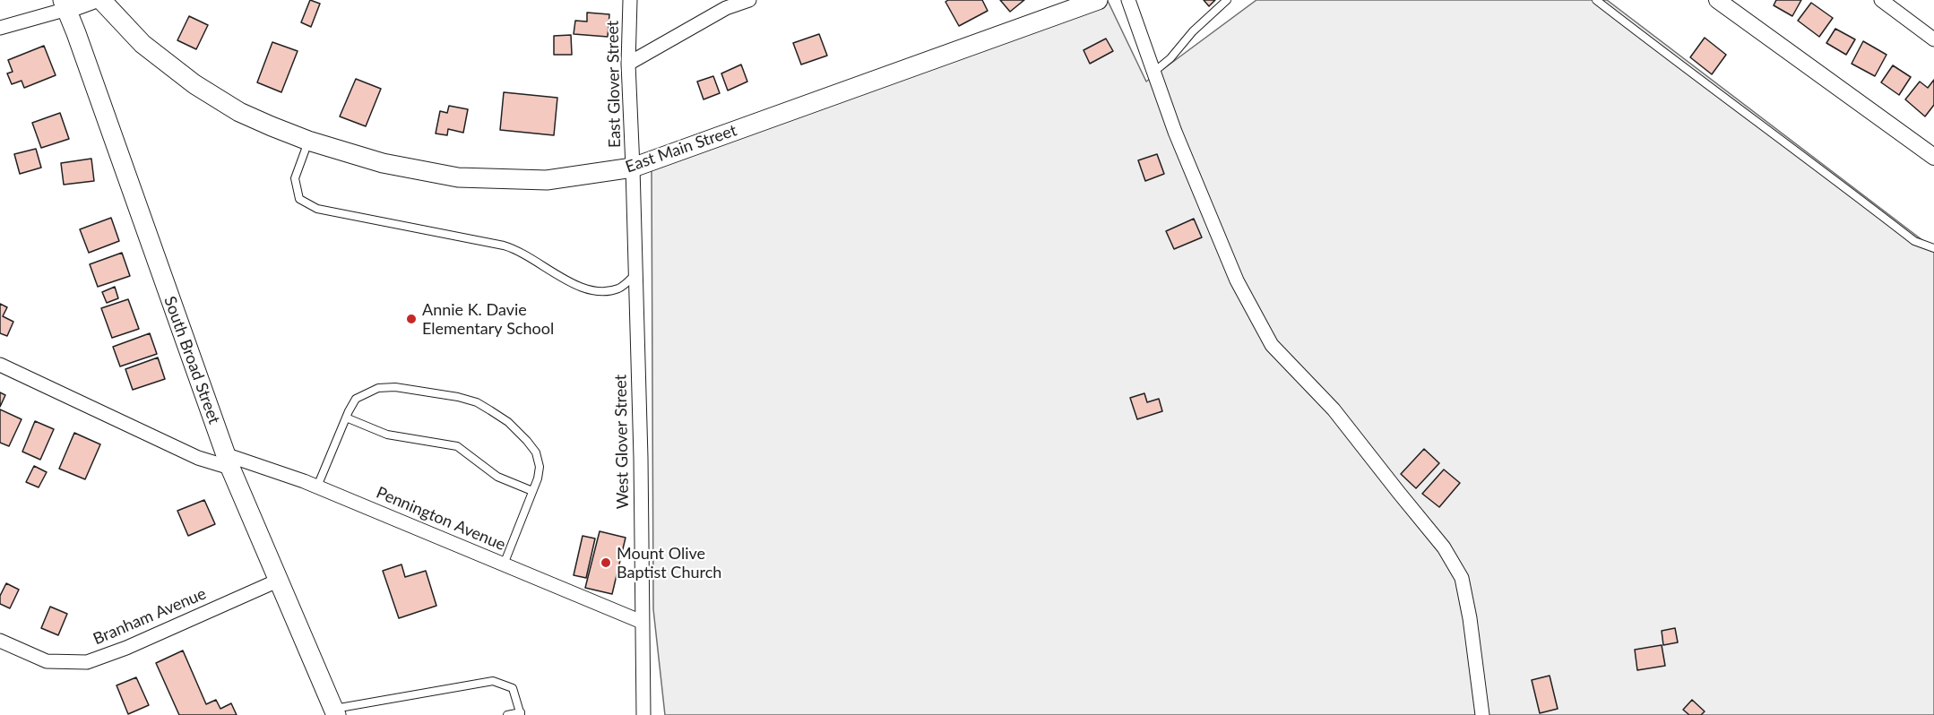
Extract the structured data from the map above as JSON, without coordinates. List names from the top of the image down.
{
  "streets": {
    "main road": ["East Main Street", "South Broad Street"],
    "street": [
      "East Glover Street",
      "West Glover Street",
      "Pennington Avenue",
      "Branham Avenue"
    ]
  },
  "crossings": [
    ["East Glover Street", "East Main Street"],
    ["East Glover Street", "West Glover Street"],
    ["East Main Street", "West Glover Street"],
    ["South Broad Street", "Pennington Avenue"],
    ["South Broad Street", "Branham Avenue"],
    ["West Glover Street", "Pennington Avenue"]
  ],
  "places": ["Annie K. Davie Elementary School", "Mount Olive Baptist Church"]
}
